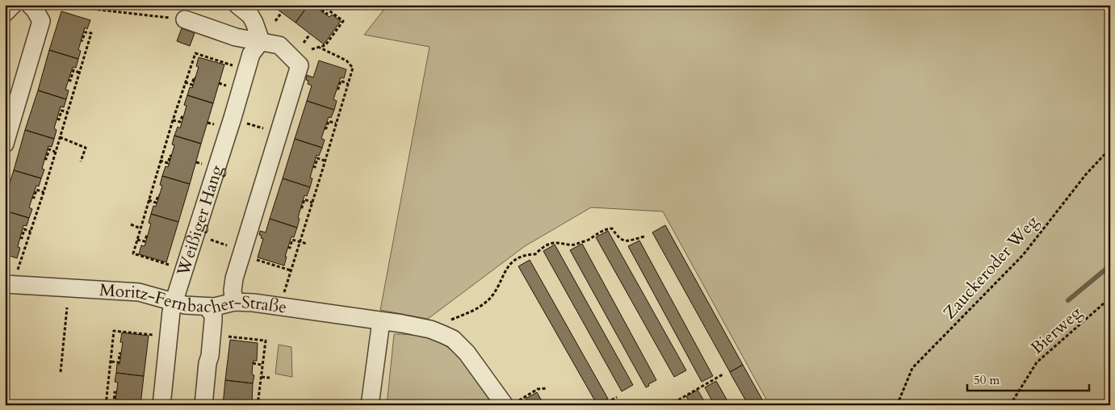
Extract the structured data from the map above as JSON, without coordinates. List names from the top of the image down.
{
  "streets": {
    "street": ["Weißiger Hang", "Moritz-Fernbacher-Straße"],
    "path": ["Zauckeroder Weg", "Bierweg"]
  },
  "crossings": [
    ["Weißiger Hang", "Moritz-Fernbacher-Straße"]
  ],
  "scale_bar": "50 m"
}
